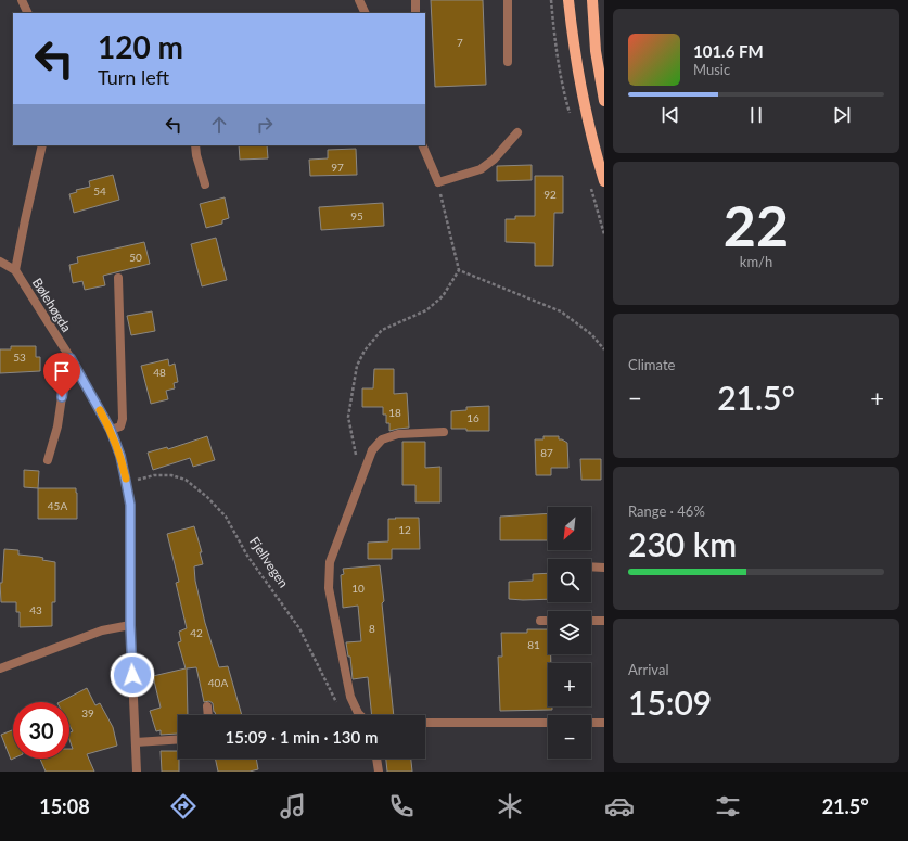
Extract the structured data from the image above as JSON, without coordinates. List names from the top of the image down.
{
  "streets": {
    "street": ["Bølehøgda"],
    "path": ["Fjellvegen"]
  },
  "crossings": [
    ["Bølehøgda", "Fjellvegen"]
  ],
  "house_numbers": [
    "7",
    "97",
    "54",
    "92",
    "95",
    "50",
    "53",
    "48",
    "18",
    "16",
    "87",
    "45A",
    "12",
    "10",
    "43",
    "8",
    "42",
    "81",
    "40A",
    "39"
  ],
  "north": "bottom left",
  "page": {
    "turn": ["120 m", "Turn left"],
    "song": ["101.6 FM", "Music"],
    "tile": [
      ["22", "km/h"],
      "Climate",
      ["Range · 46%", "230 km"],
      ["Arrival", "15:09"]
    ],
    "heat": ["−", "21.5°", "+"],
    "map_buttons": ["+", "−"],
    "limit": "30",
    "trip": "15:09 · 1 min · 130 m",
    "tabs": ["15:08", "21.5°"]
  }
}
